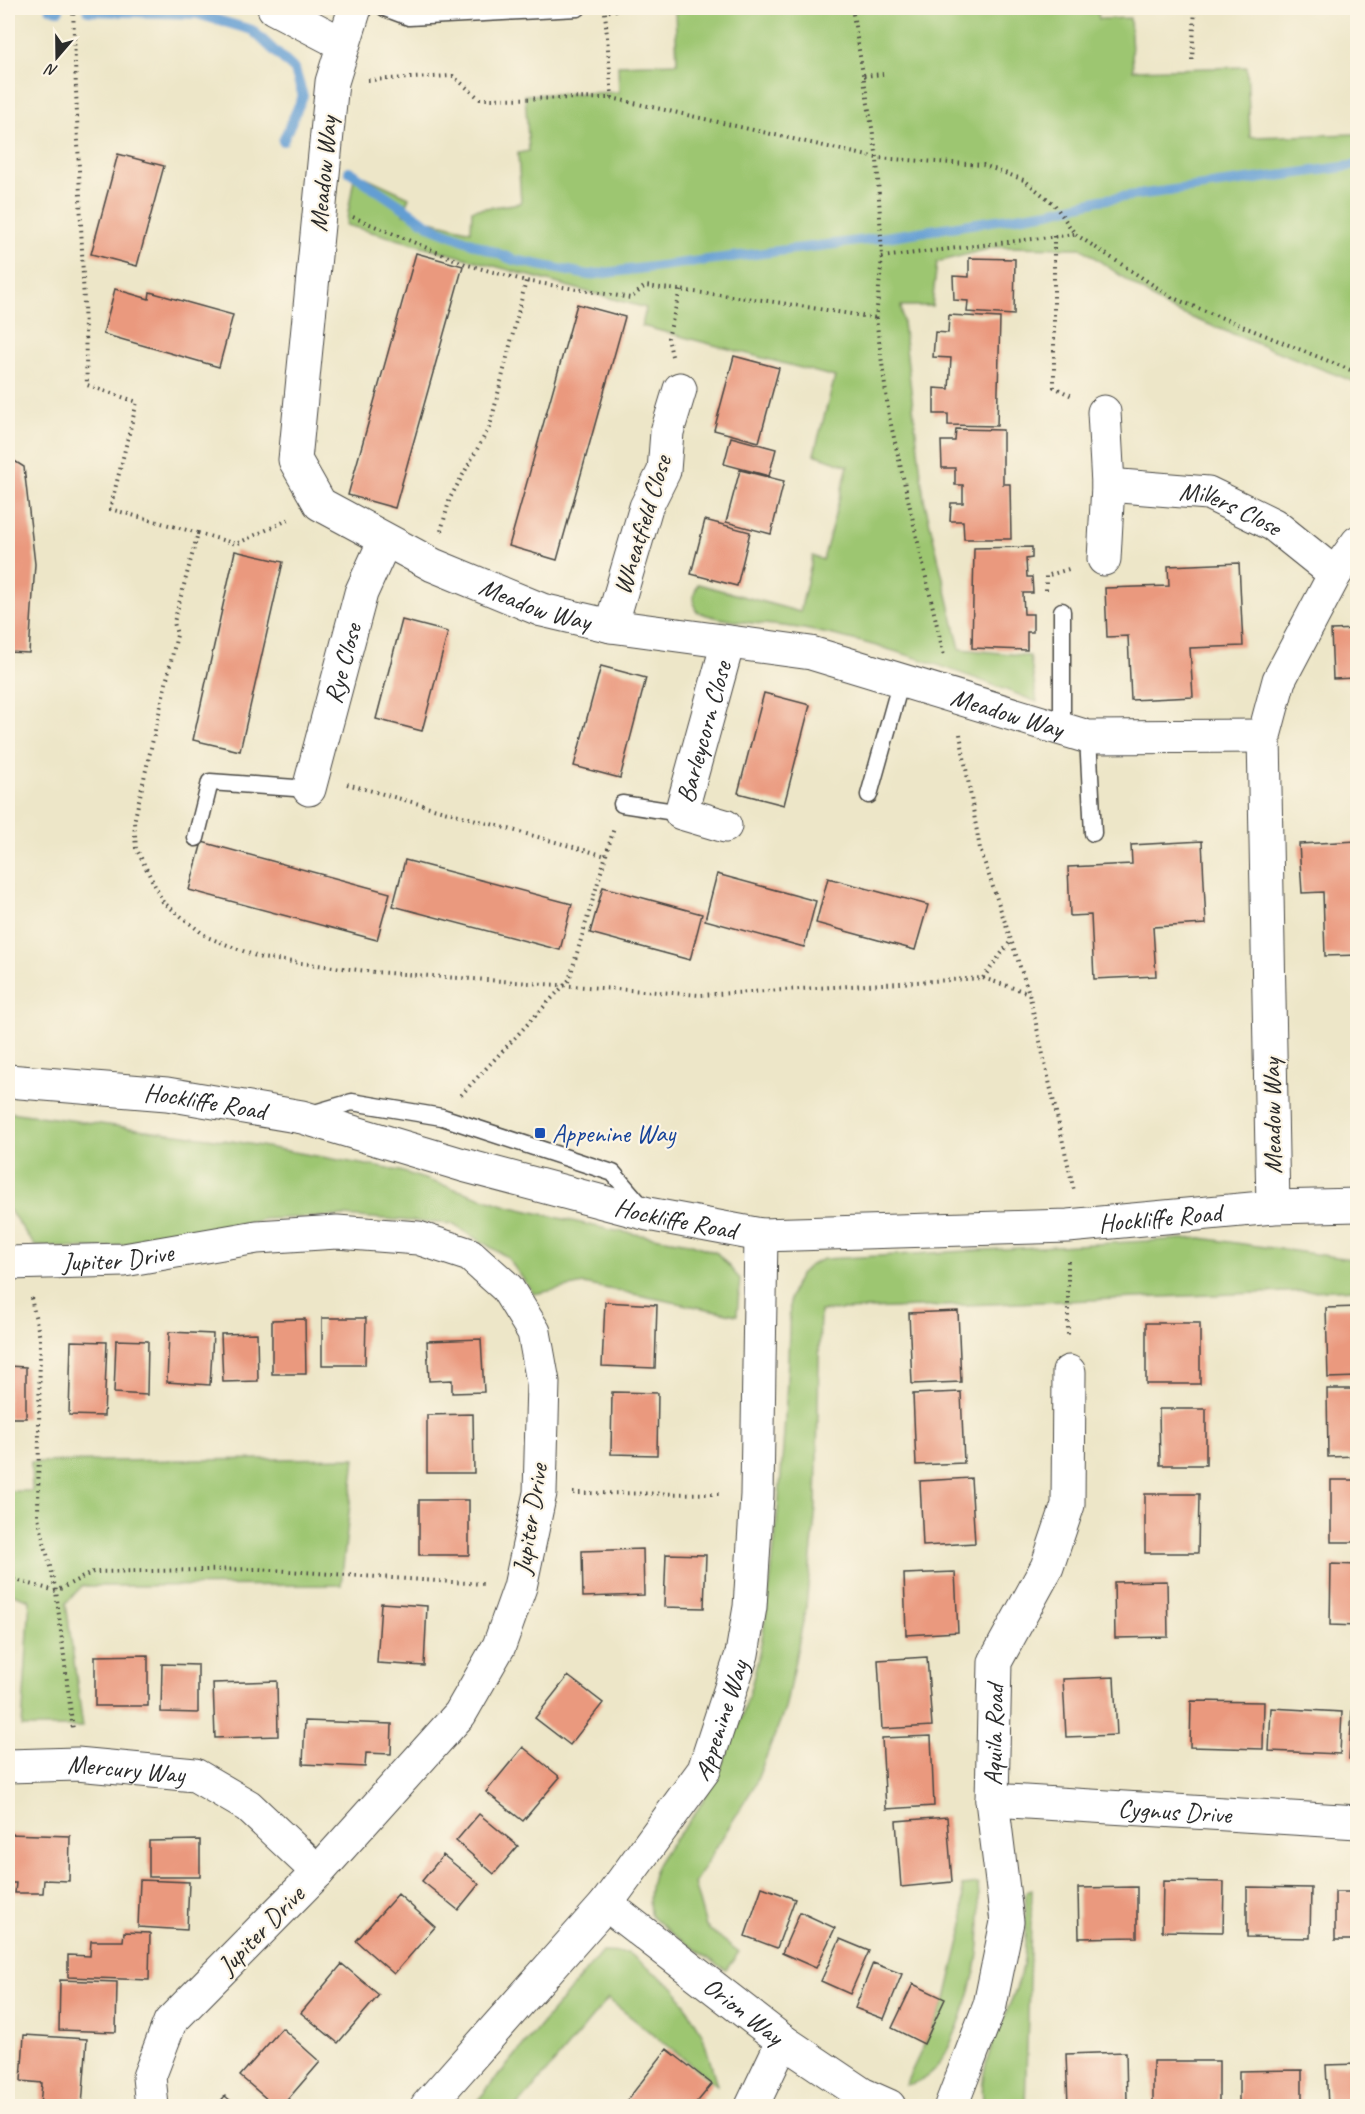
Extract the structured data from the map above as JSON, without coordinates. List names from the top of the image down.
{
  "streets": {
    "street": [
      "Meadow Way",
      "Millers Close",
      "Wheatfield Close",
      "Rye Close",
      "Barleycorn Close",
      "Hockliffe Road",
      "Jupiter Drive",
      "Appenine Way",
      "Aquila Road",
      "Mercury Way",
      "Cygnus Drive",
      "Orion Way"
    ]
  },
  "crossings": [
    ["Meadow Way", "Millers Close"],
    ["Meadow Way", "Wheatfield Close"],
    ["Meadow Way", "Rye Close"],
    ["Meadow Way", "Barleycorn Close"],
    ["Meadow Way", "Hockliffe Road"],
    ["Hockliffe Road", "Appenine Way"],
    ["Jupiter Drive", "Mercury Way"],
    ["Appenine Way", "Orion Way"],
    ["Aquila Road", "Cygnus Drive"]
  ],
  "places": {
    "transit": ["Appenine Way"]
  },
  "north": "bottom"
}
